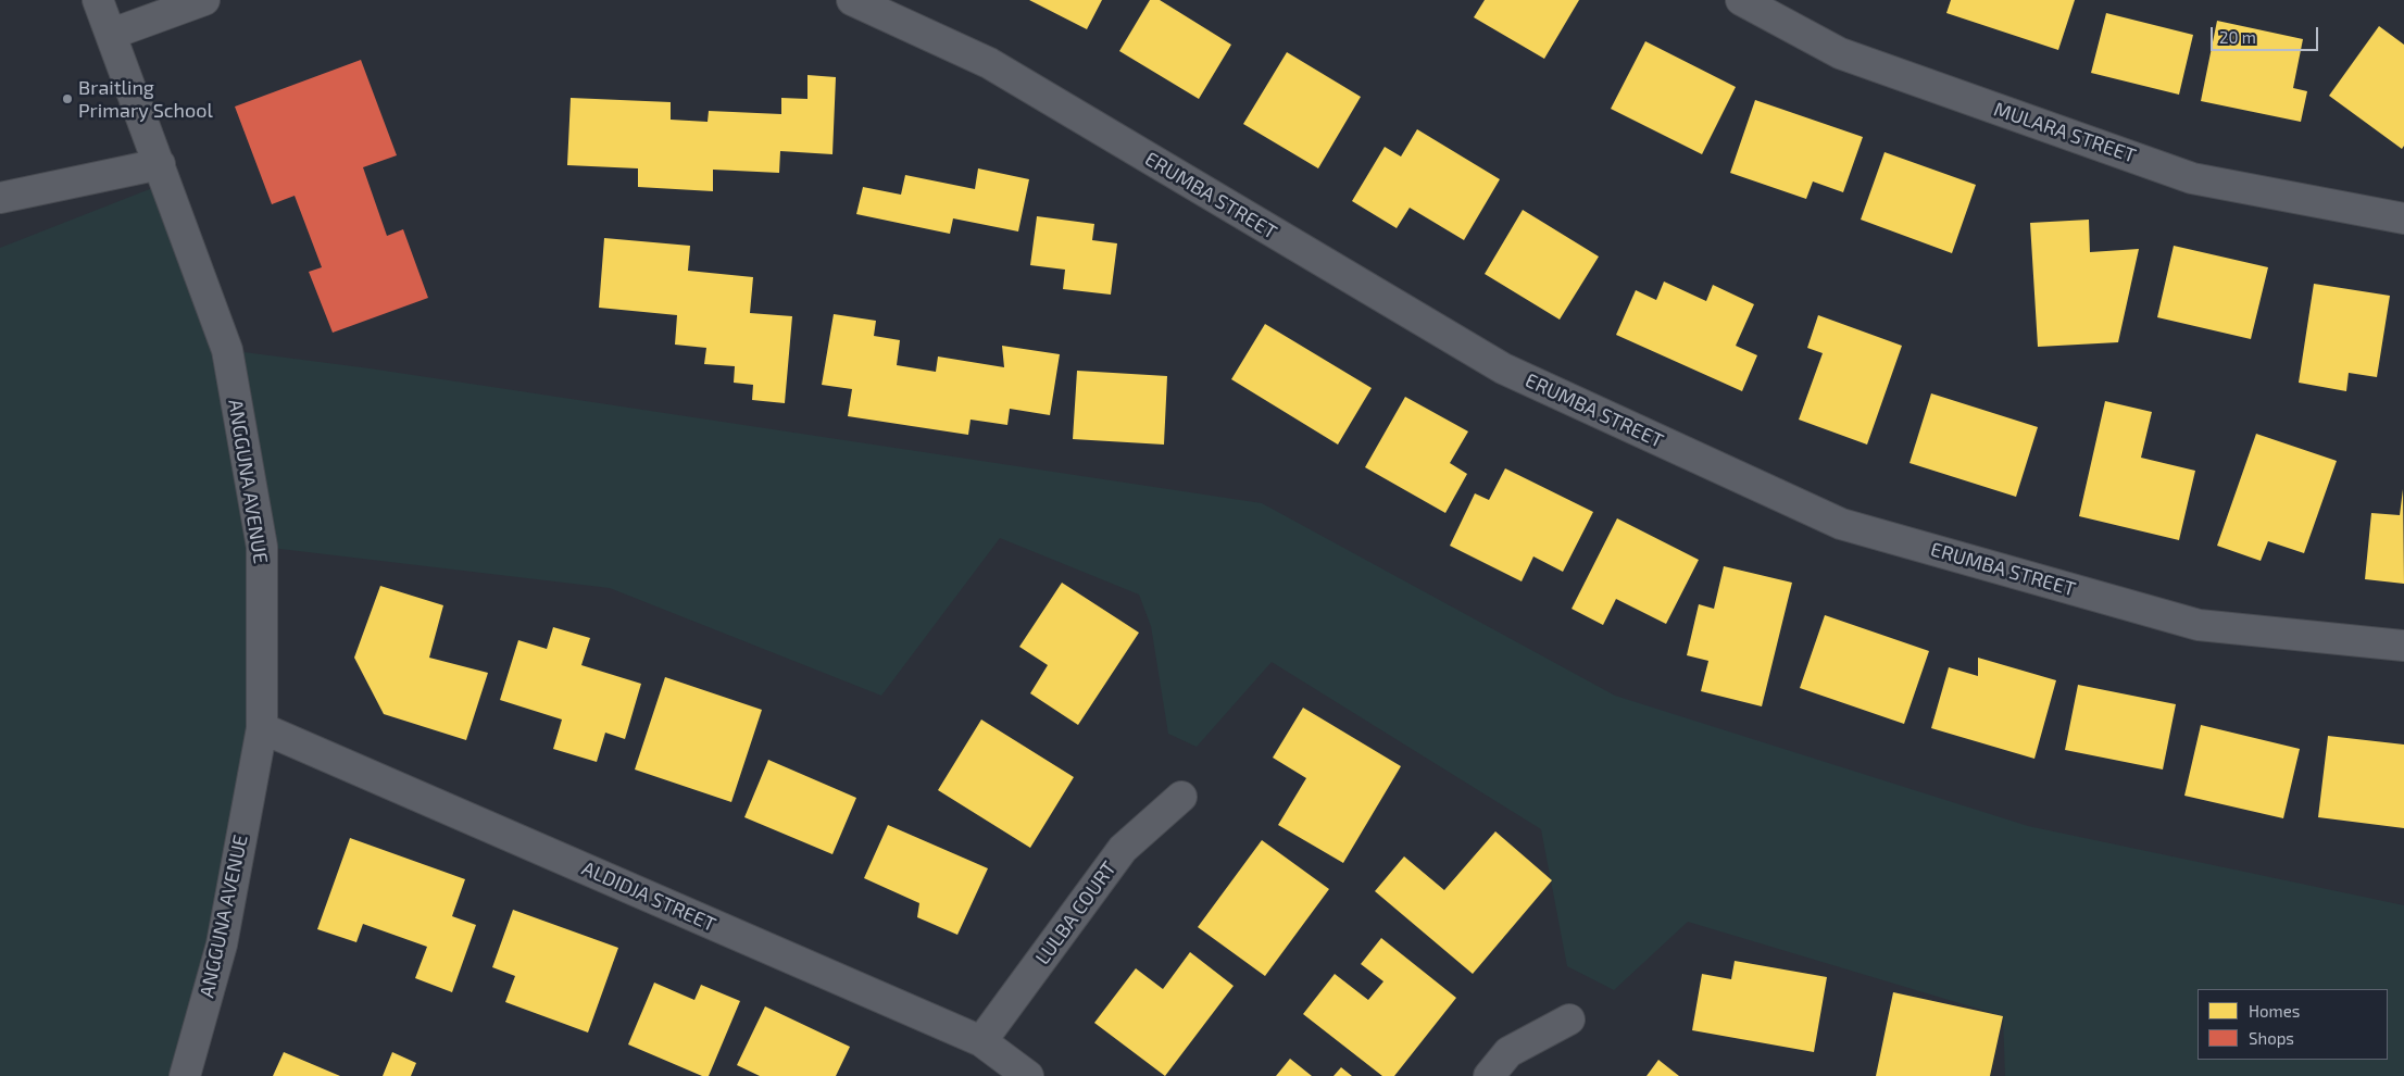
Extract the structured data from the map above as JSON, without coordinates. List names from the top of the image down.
{
  "streets": {
    "street": [
      "MULARA STREET",
      "ERUMBA STREET",
      "ANGGUNA AVENUE",
      "ALDIDJA STREET",
      "LULBA COURT"
    ]
  },
  "crossings": [
    ["ANGGUNA AVENUE", "ALDIDJA STREET"],
    ["ALDIDJA STREET", "LULBA COURT"]
  ],
  "places": ["Braitling Primary School"],
  "legend": ["Homes", "Shops"],
  "scale_bar": "20 m"
}
